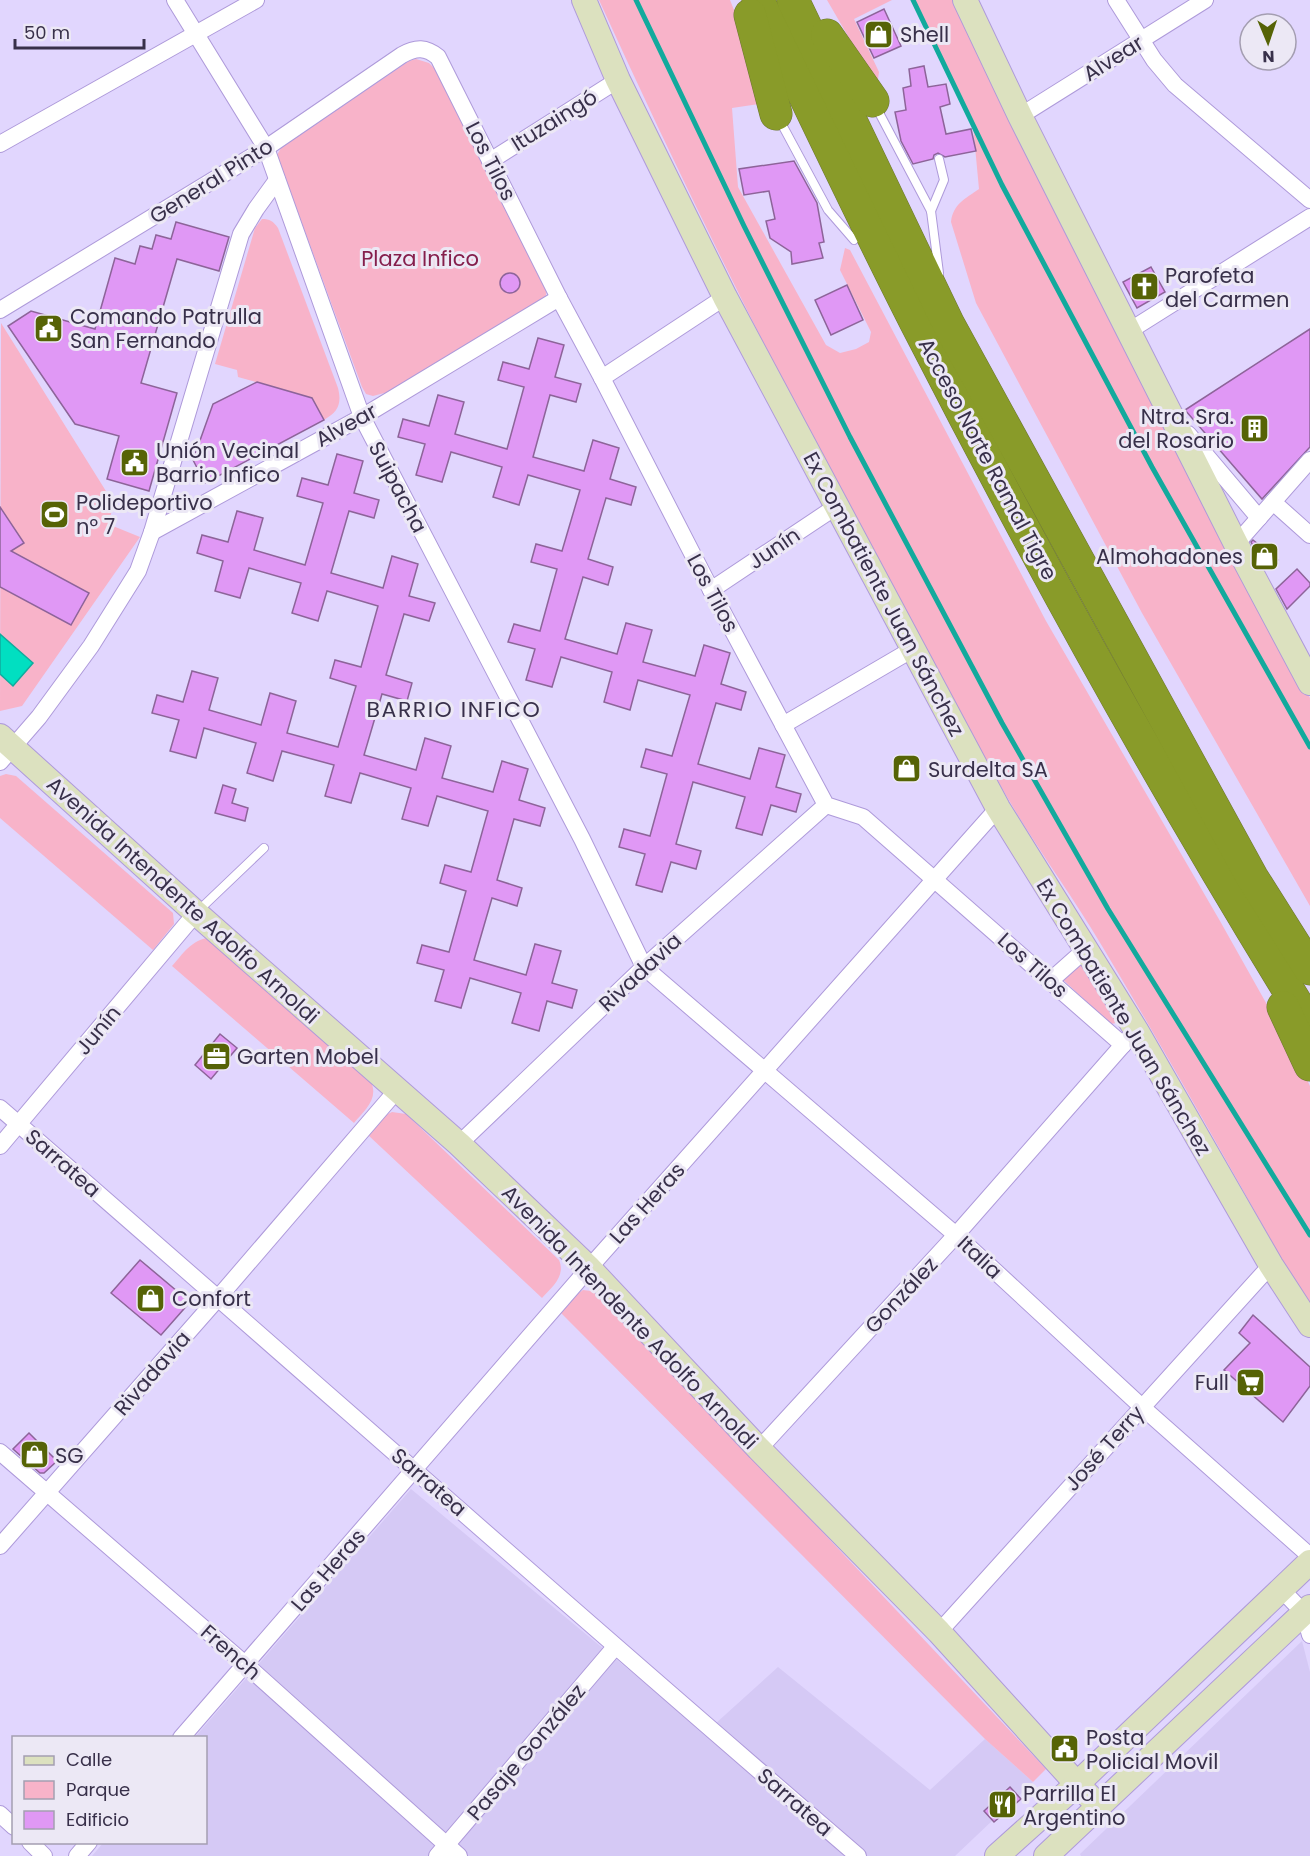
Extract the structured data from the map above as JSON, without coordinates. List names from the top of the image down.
{
  "streets": {
    "highway": ["Acceso Norte Ramal Tigre"],
    "street": [
      "Alvear",
      "Ituzaingó",
      "Los Tilos",
      "General Pinto",
      "Suipacha",
      "Junín",
      "Ex Combatiente Juan Sánchez",
      "Avenida Intendente Adolfo Arnoldi",
      "Rivadavia",
      "Sarratea",
      "Las Heras",
      "Italia",
      "González",
      "José Terry",
      "French",
      "Pasaje González"
    ]
  },
  "crossings": [
    ["Alvear", "Los Tilos"],
    ["Alvear", "Suipacha"],
    ["Ituzaingó", "Los Tilos"],
    ["Ituzaingó", "Ex Combatiente Juan Sánchez"],
    ["Los Tilos", "General Pinto"],
    ["Los Tilos", "Junín"],
    ["Los Tilos", "Ex Combatiente Juan Sánchez"],
    ["Los Tilos", "Rivadavia"],
    ["Los Tilos", "Las Heras"],
    ["Los Tilos", "González"],
    ["General Pinto", "Suipacha"],
    ["Suipacha", "Rivadavia"],
    ["Suipacha", "Italia"],
    ["Junín", "Ex Combatiente Juan Sánchez"],
    ["Junín", "Avenida Intendente Adolfo Arnoldi"],
    ["Junín", "Sarratea"],
    ["Ex Combatiente Juan Sánchez", "Las Heras"],
    ["Ex Combatiente Juan Sánchez", "González"],
    ["Ex Combatiente Juan Sánchez", "José Terry"],
    ["Avenida Intendente Adolfo Arnoldi", "Rivadavia"],
    ["Avenida Intendente Adolfo Arnoldi", "Las Heras"],
    ["Avenida Intendente Adolfo Arnoldi", "González"],
    ["Avenida Intendente Adolfo Arnoldi", "José Terry"],
    ["Rivadavia", "Sarratea"],
    ["Rivadavia", "Italia"],
    ["Rivadavia", "French"],
    ["Sarratea", "Las Heras"],
    ["Sarratea", "Pasaje González"],
    ["Las Heras", "Italia"],
    ["Las Heras", "French"],
    ["Italia", "González"],
    ["Italia", "José Terry"],
    ["French", "Pasaje González"]
  ],
  "districts": ["BARRIO INFICO"],
  "parks": ["Plaza Infico"],
  "places": {
    "shop": [
      "Shell",
      "Almohadones",
      "Surdelta SA",
      "Confort",
      "SG"
    ],
    "church": ["Parofeta del Carmen"],
    "public building": ["Comando Patrulla San Fernando", "Unión Vecinal Barrio Infico", "Posta Policial Movil"],
    "building": ["Ntra. Sra. del Rosario"],
    "sports": ["Polideportivo n° 7"],
    "office": ["Garten Mobel"],
    "supermarket": ["Full"],
    "restaurant": ["Parrilla El Argentino"]
  },
  "legend": ["Calle", "Parque", "Edificio"],
  "scale_bar": "50 m",
  "north": "bottom"
}
